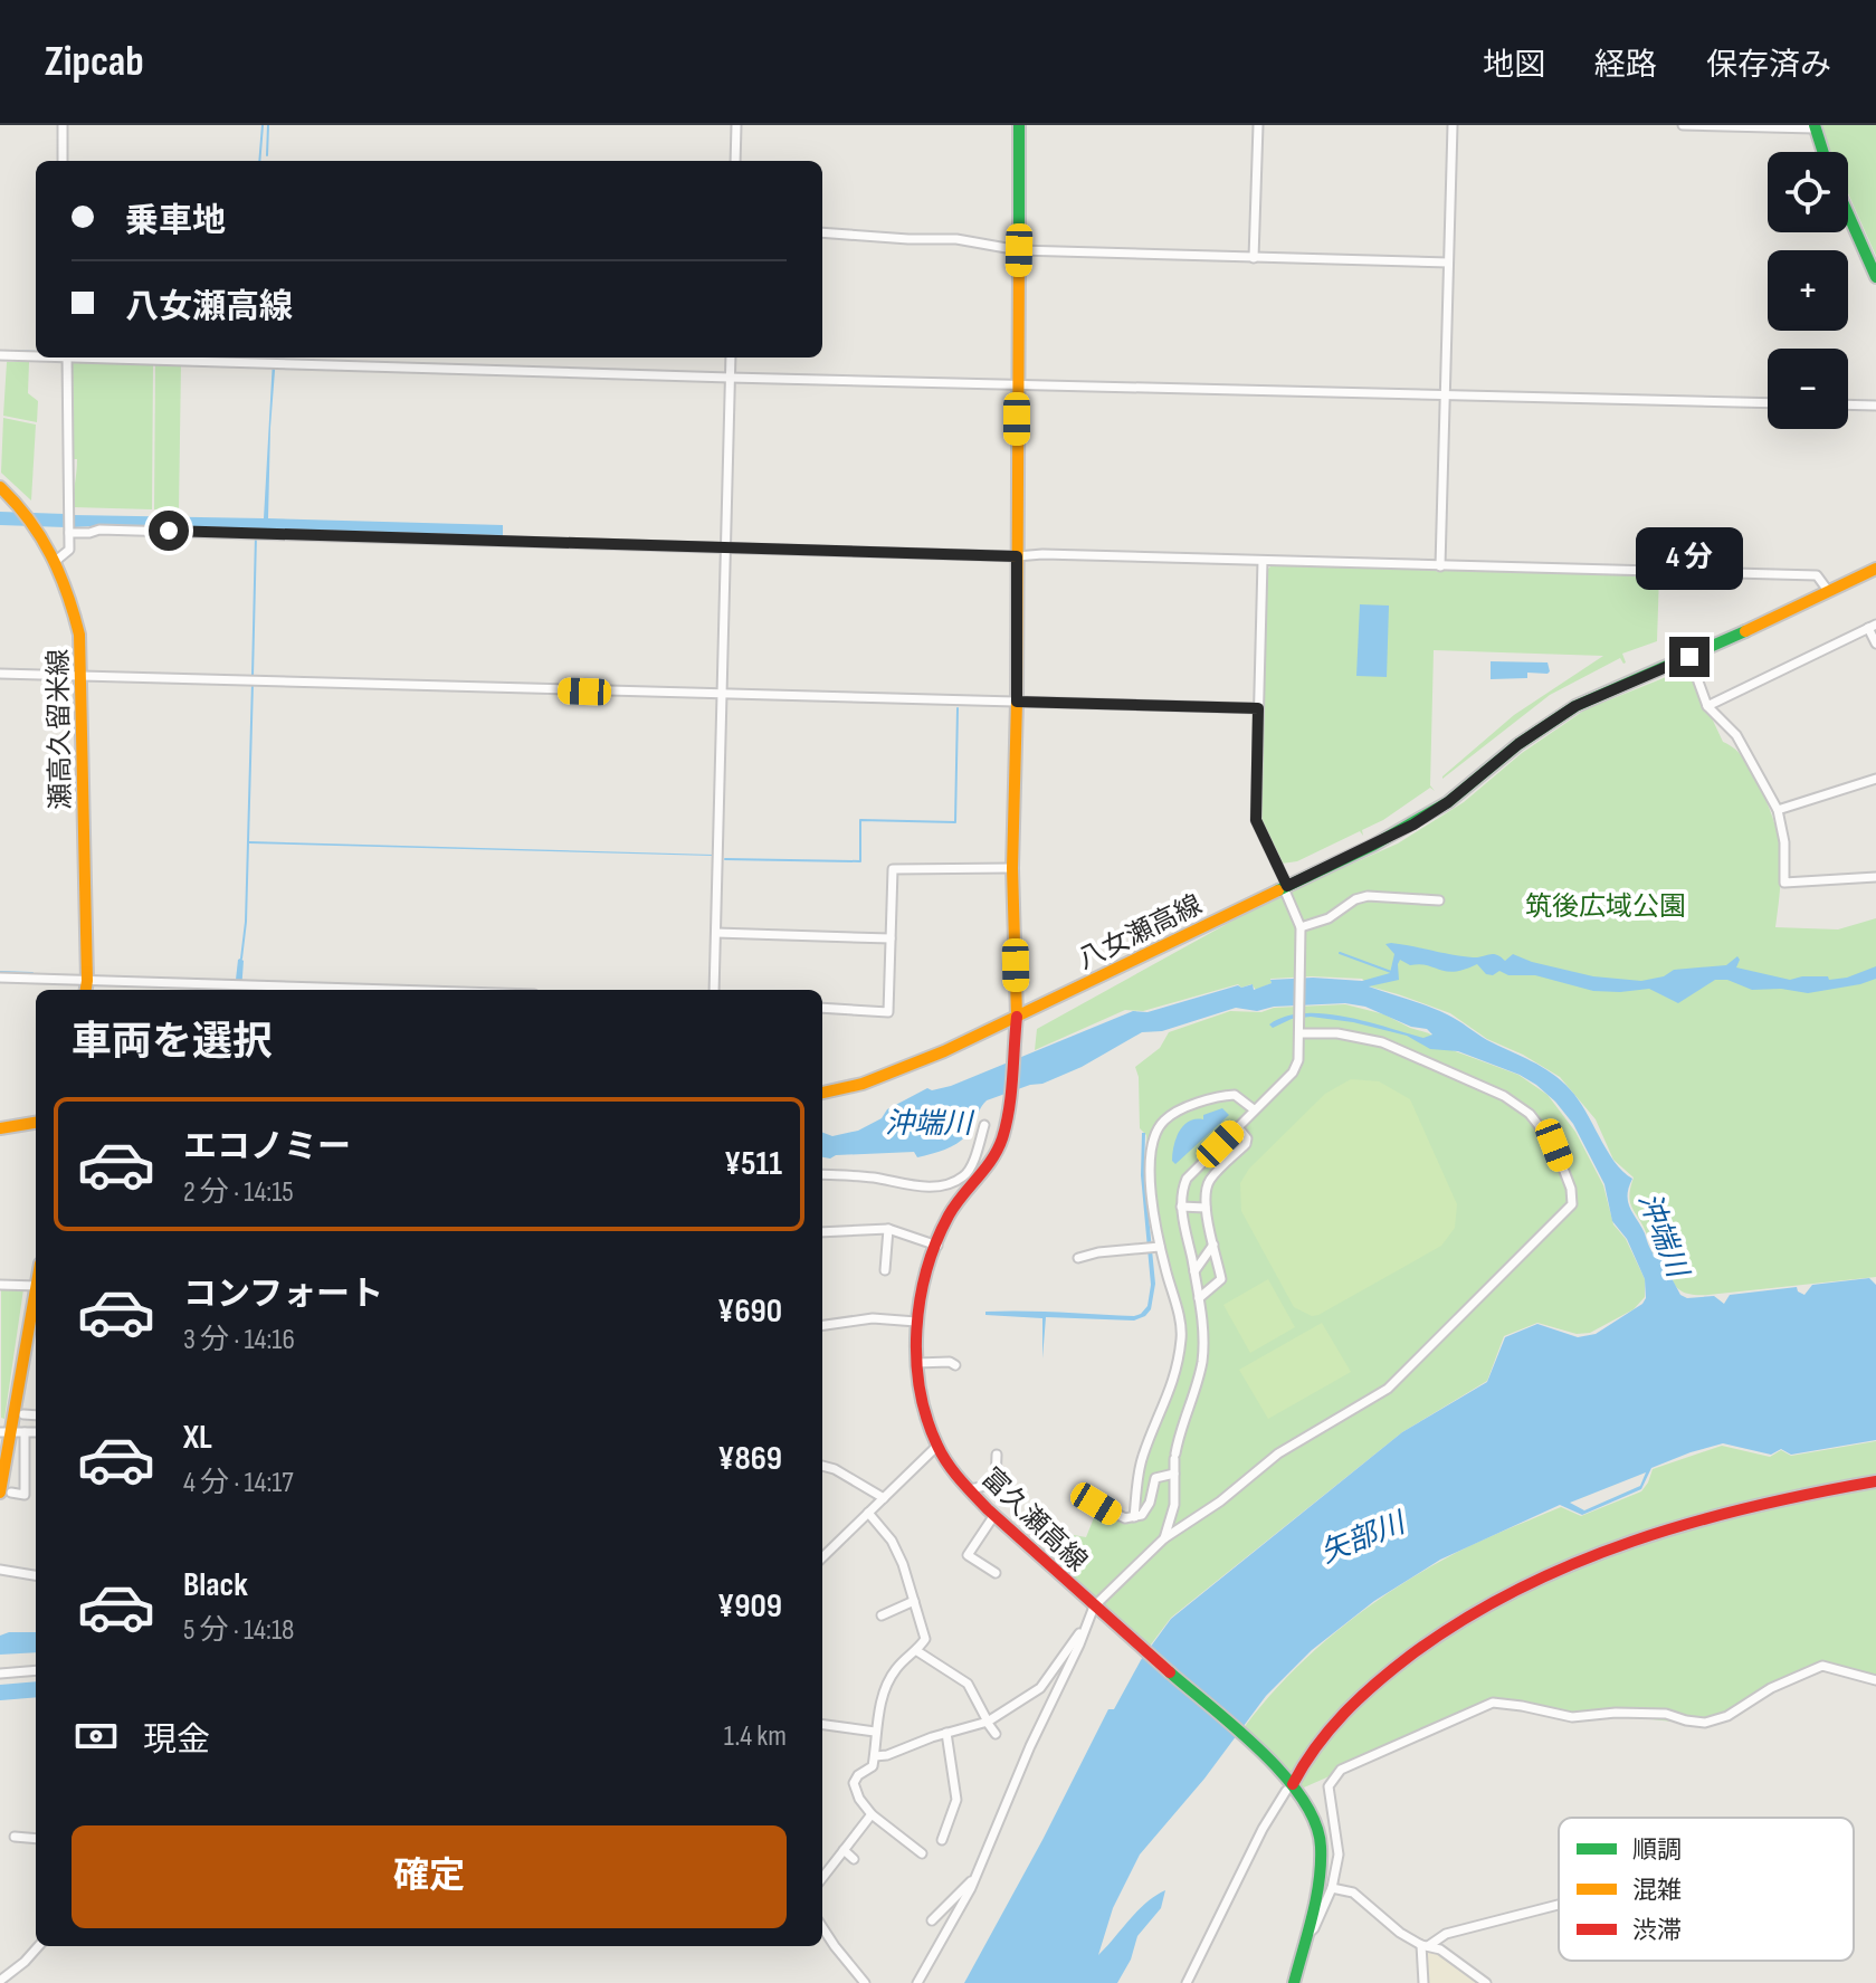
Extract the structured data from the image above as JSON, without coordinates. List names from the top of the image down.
{
  "streets": {
    "main road": ["瀬高久留米線", "八女瀬高線", "富久瀬高線"]
  },
  "crossings": [
    ["八女瀬高線", "富久瀬高線"]
  ],
  "water": ["沖端川", "矢部川"],
  "parks": ["筑後広域公園"],
  "legend": ["順調", "混雑", "渋滞"],
  "page": {
    "header": "Zipcab",
    "nav": ["地図", "経路", "保存済み"],
    "map_buttons": ["+", "−"],
    "banner": ["乗車地", "八女瀬高線"],
    "bubble": "4 分",
    "heading": "車両を選択",
    "list": [
      {
        "name": "エコノミー",
        "note": "2 分 · 14:15",
        "value": "¥511"
      },
      {
        "name": "コンフォート",
        "note": "3 分 · 14:16",
        "value": "¥690"
      },
      {
        "name": "XL",
        "note": "4 分 · 14:17",
        "value": "¥869"
      },
      {
        "name": "Black",
        "note": "5 分 · 14:18",
        "value": "¥909"
      }
    ],
    "pay": ["現金", "1.4 km"],
    "buttons": "確定"
  }
}
